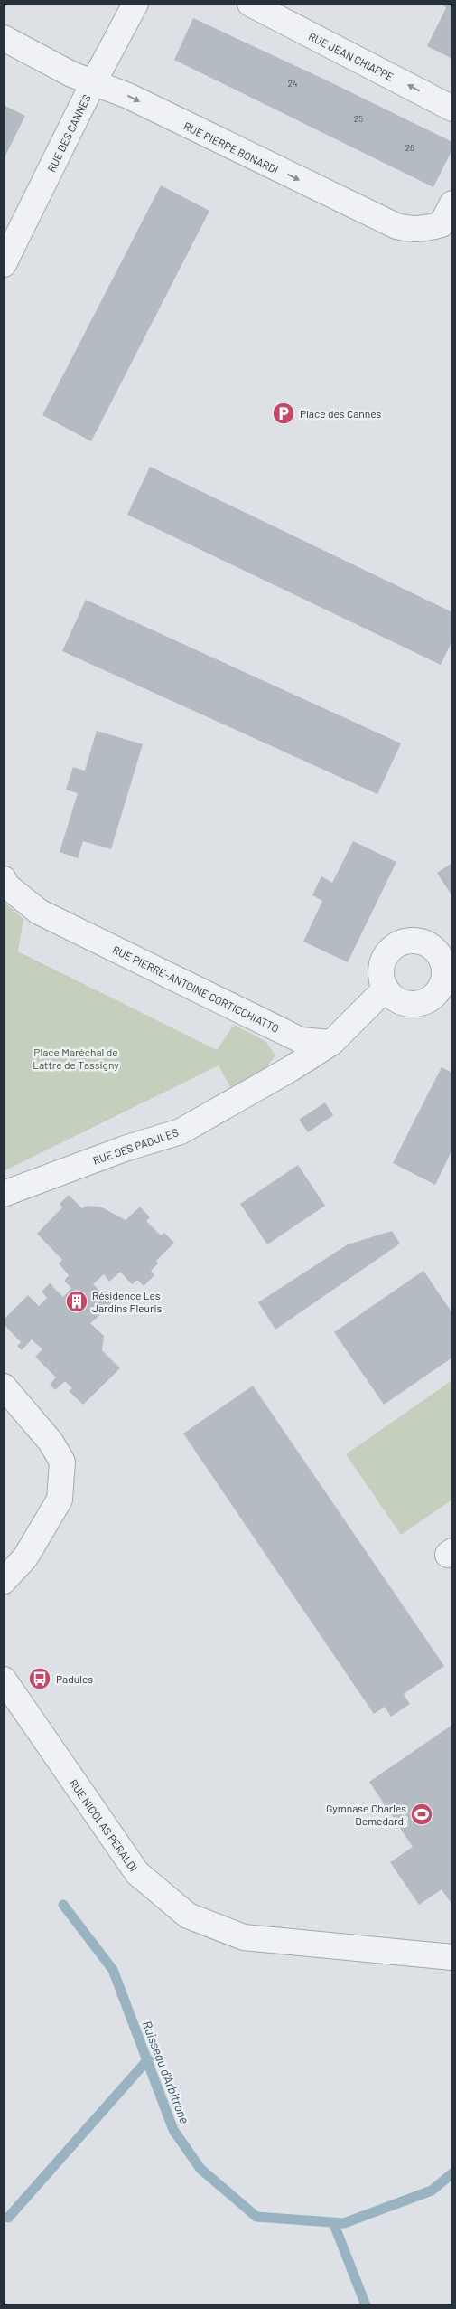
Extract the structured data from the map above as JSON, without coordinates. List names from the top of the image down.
{
  "streets": {
    "street": [
      "RUE JEAN CHIAPPE",
      "RUE DES CANNES",
      "RUE PIERRE BONARDI",
      "RUE PIERRE-ANTOINE CORTICCHIATTO",
      "RUE DES PADULES",
      "RUE NICOLAS PÉRALDI"
    ]
  },
  "crossings": [
    ["RUE DES CANNES", "RUE PIERRE BONARDI"],
    ["RUE PIERRE-ANTOINE CORTICCHIATTO", "RUE DES PADULES"]
  ],
  "one_way": ["RUE JEAN CHIAPPE", "RUE PIERRE BONARDI"],
  "water": ["Ruisseau d'Arbitrone"],
  "parks": ["Place Maréchal de Lattre de Tassigny"],
  "places": {
    "parking": ["Place des Cannes"],
    "building": ["Résidence Les Jardins Fleuris"],
    "bus stop": ["Padules"],
    "sports": ["Gymnase Charles Demedardi"]
  },
  "house_numbers": ["24", "25", "26"]
}
